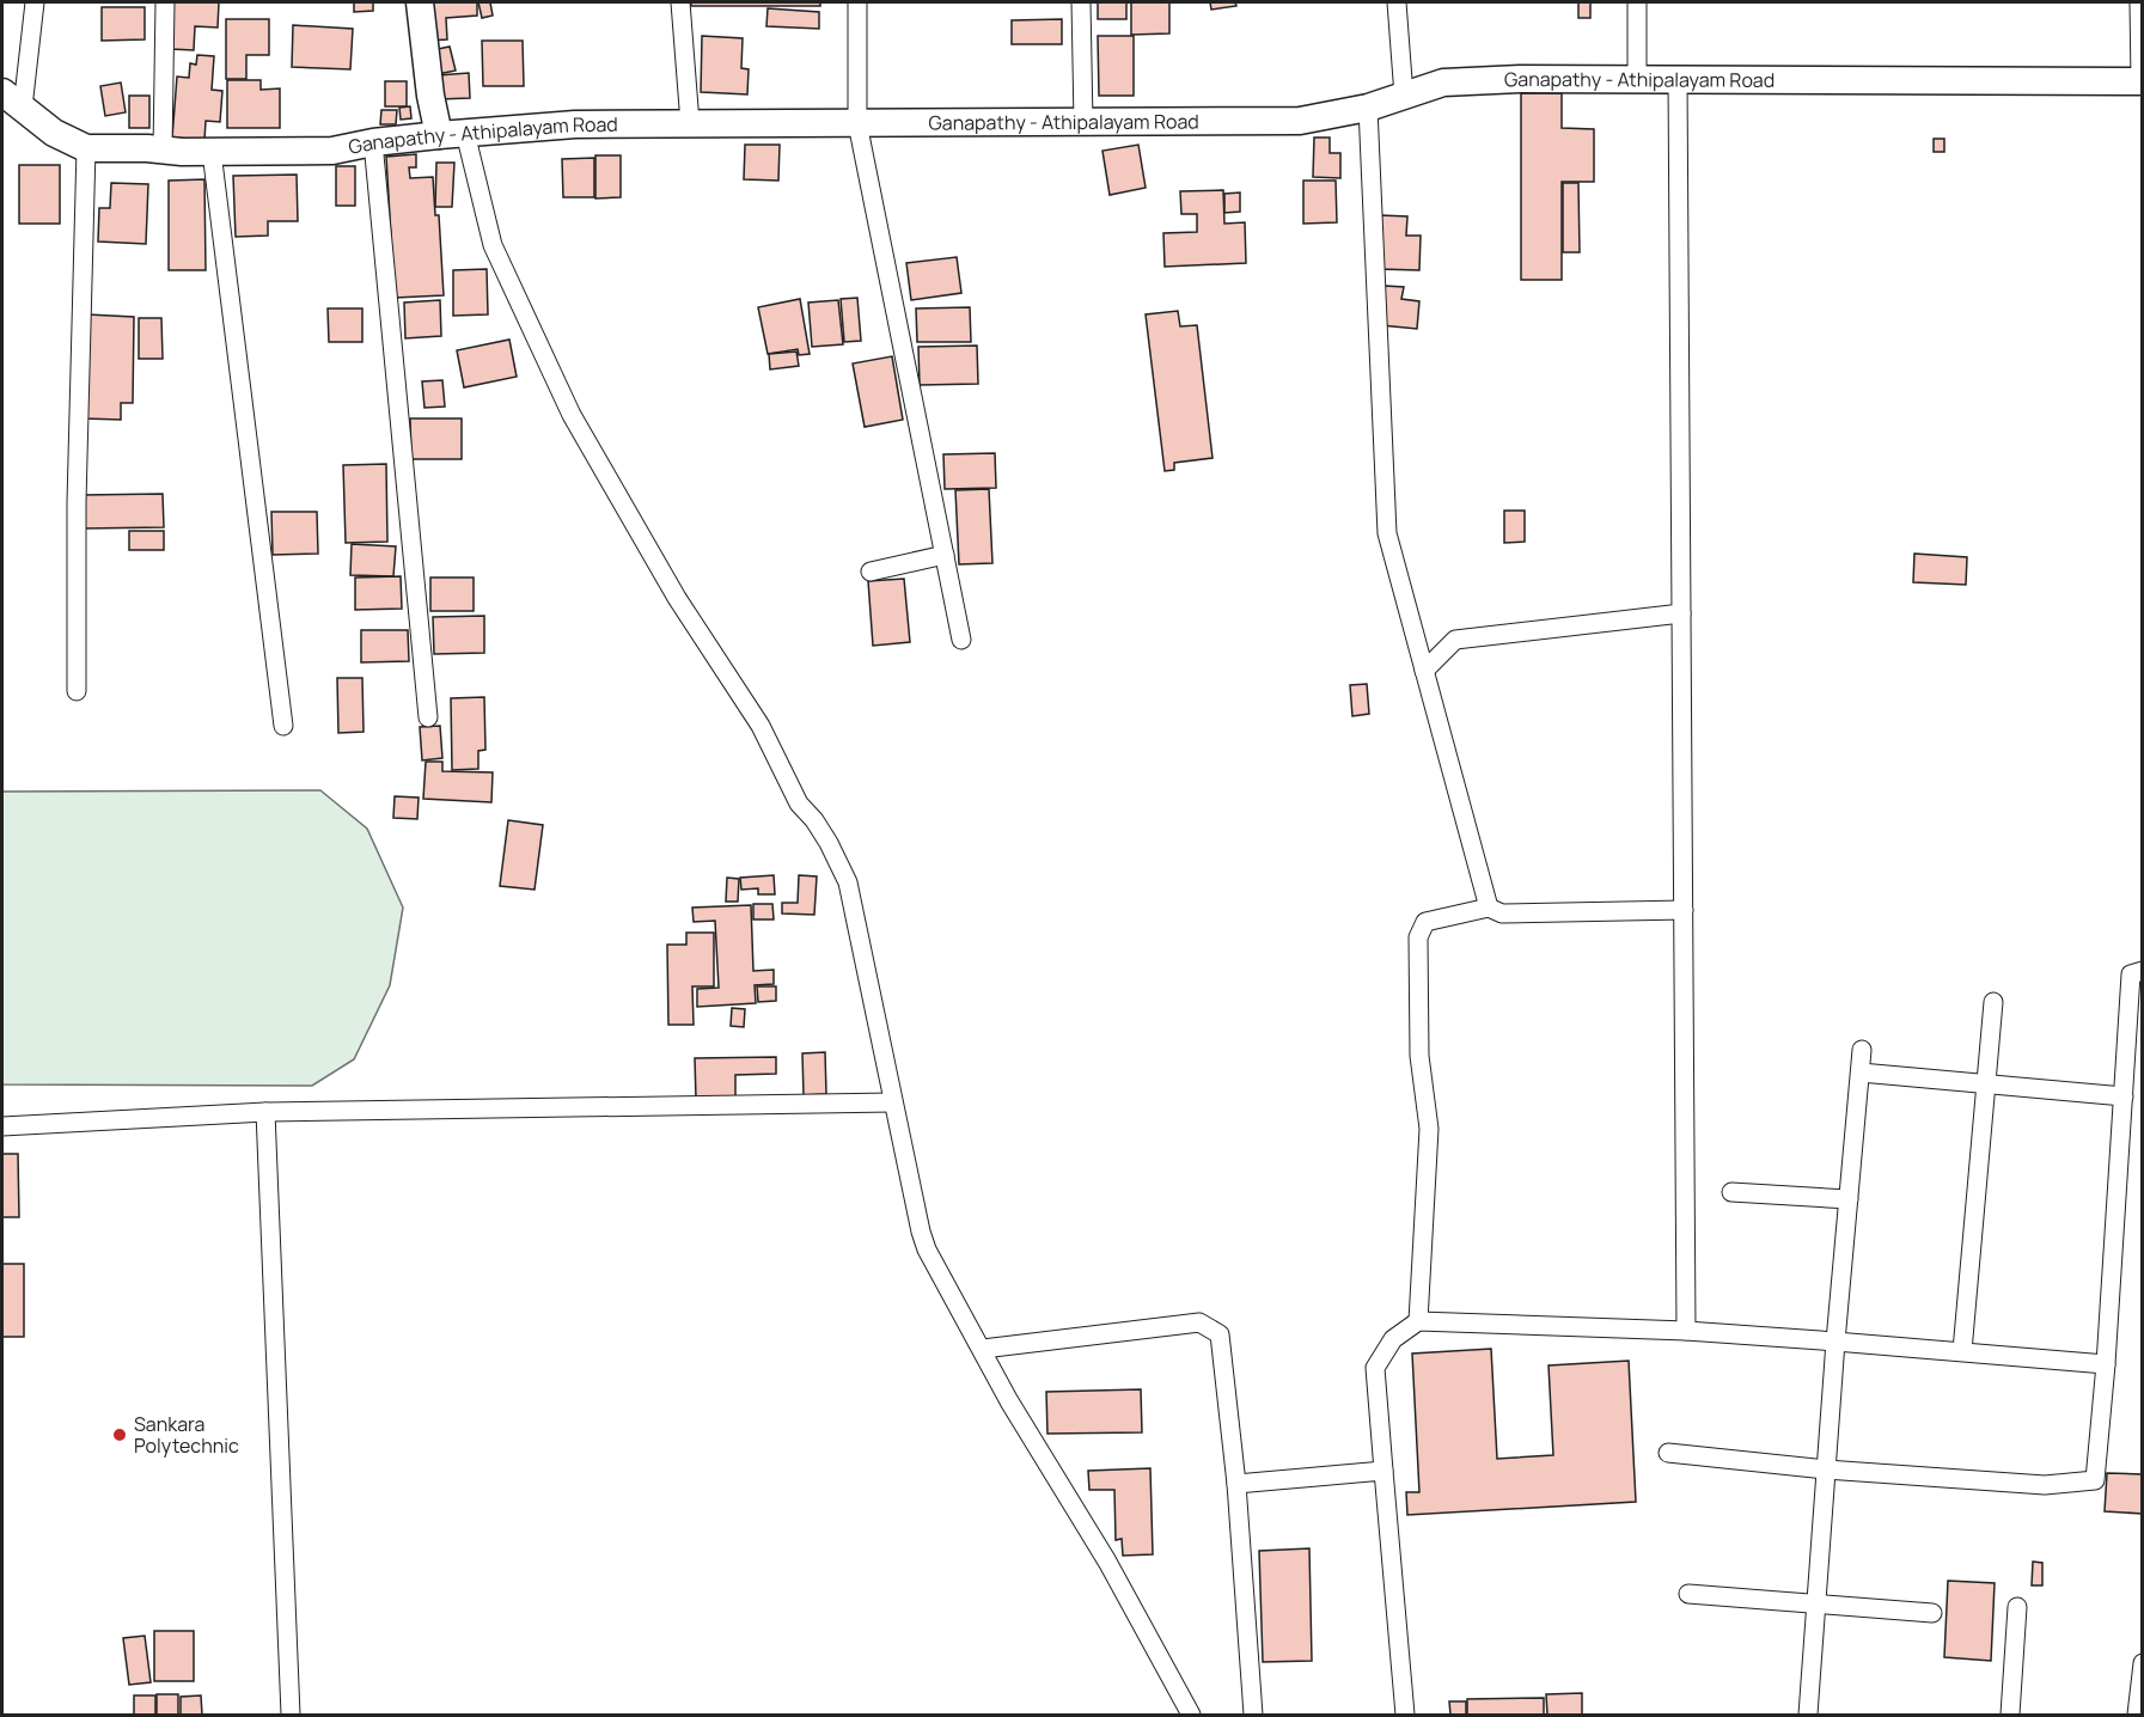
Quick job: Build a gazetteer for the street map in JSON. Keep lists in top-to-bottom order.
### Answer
{
  "streets": {
    "main road": ["Ganapathy - Athipalayam Road"]
  },
  "places": ["Sankara Polytechnic"]
}
